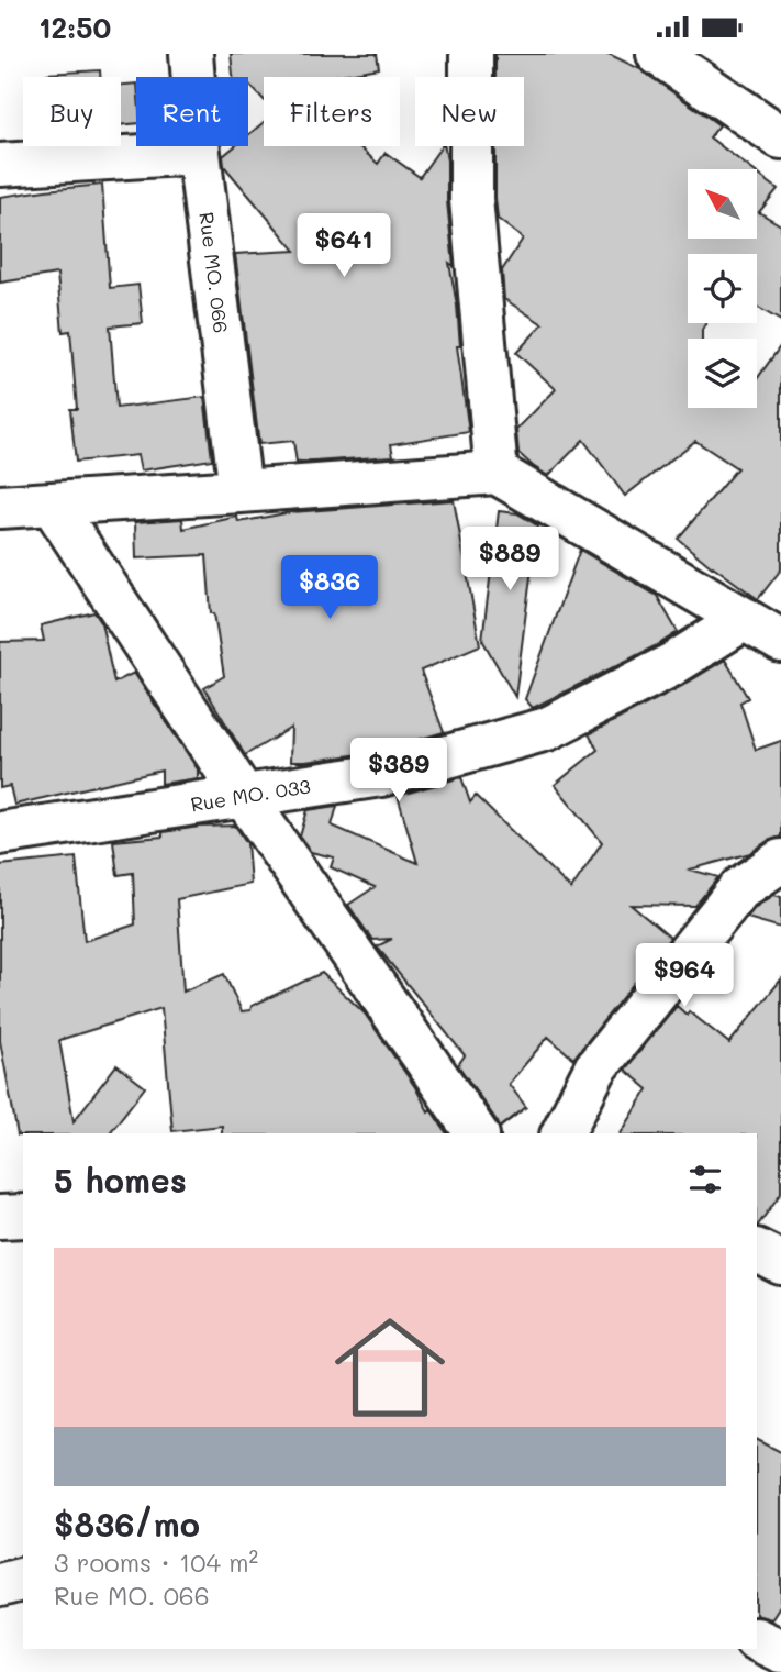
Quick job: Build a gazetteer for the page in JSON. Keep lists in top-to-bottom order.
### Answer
{
  "streets": {
    "street": ["Rue MO. 066", "Rue MO. 033"]
  },
  "north": "top left",
  "page": {
    "status": "12:50",
    "chip": [
      "Buy",
      "Rent",
      "Filters",
      "New"
    ],
    "price": [
      "$641",
      "$889",
      "$836",
      "$389",
      "$964"
    ],
    "heading": "5 homes",
    "list": [
      {
        "name": "$836/mo",
        "note": "3 rooms · 104 m² · Rue MO. 066"
      }
    ]
  }
}
